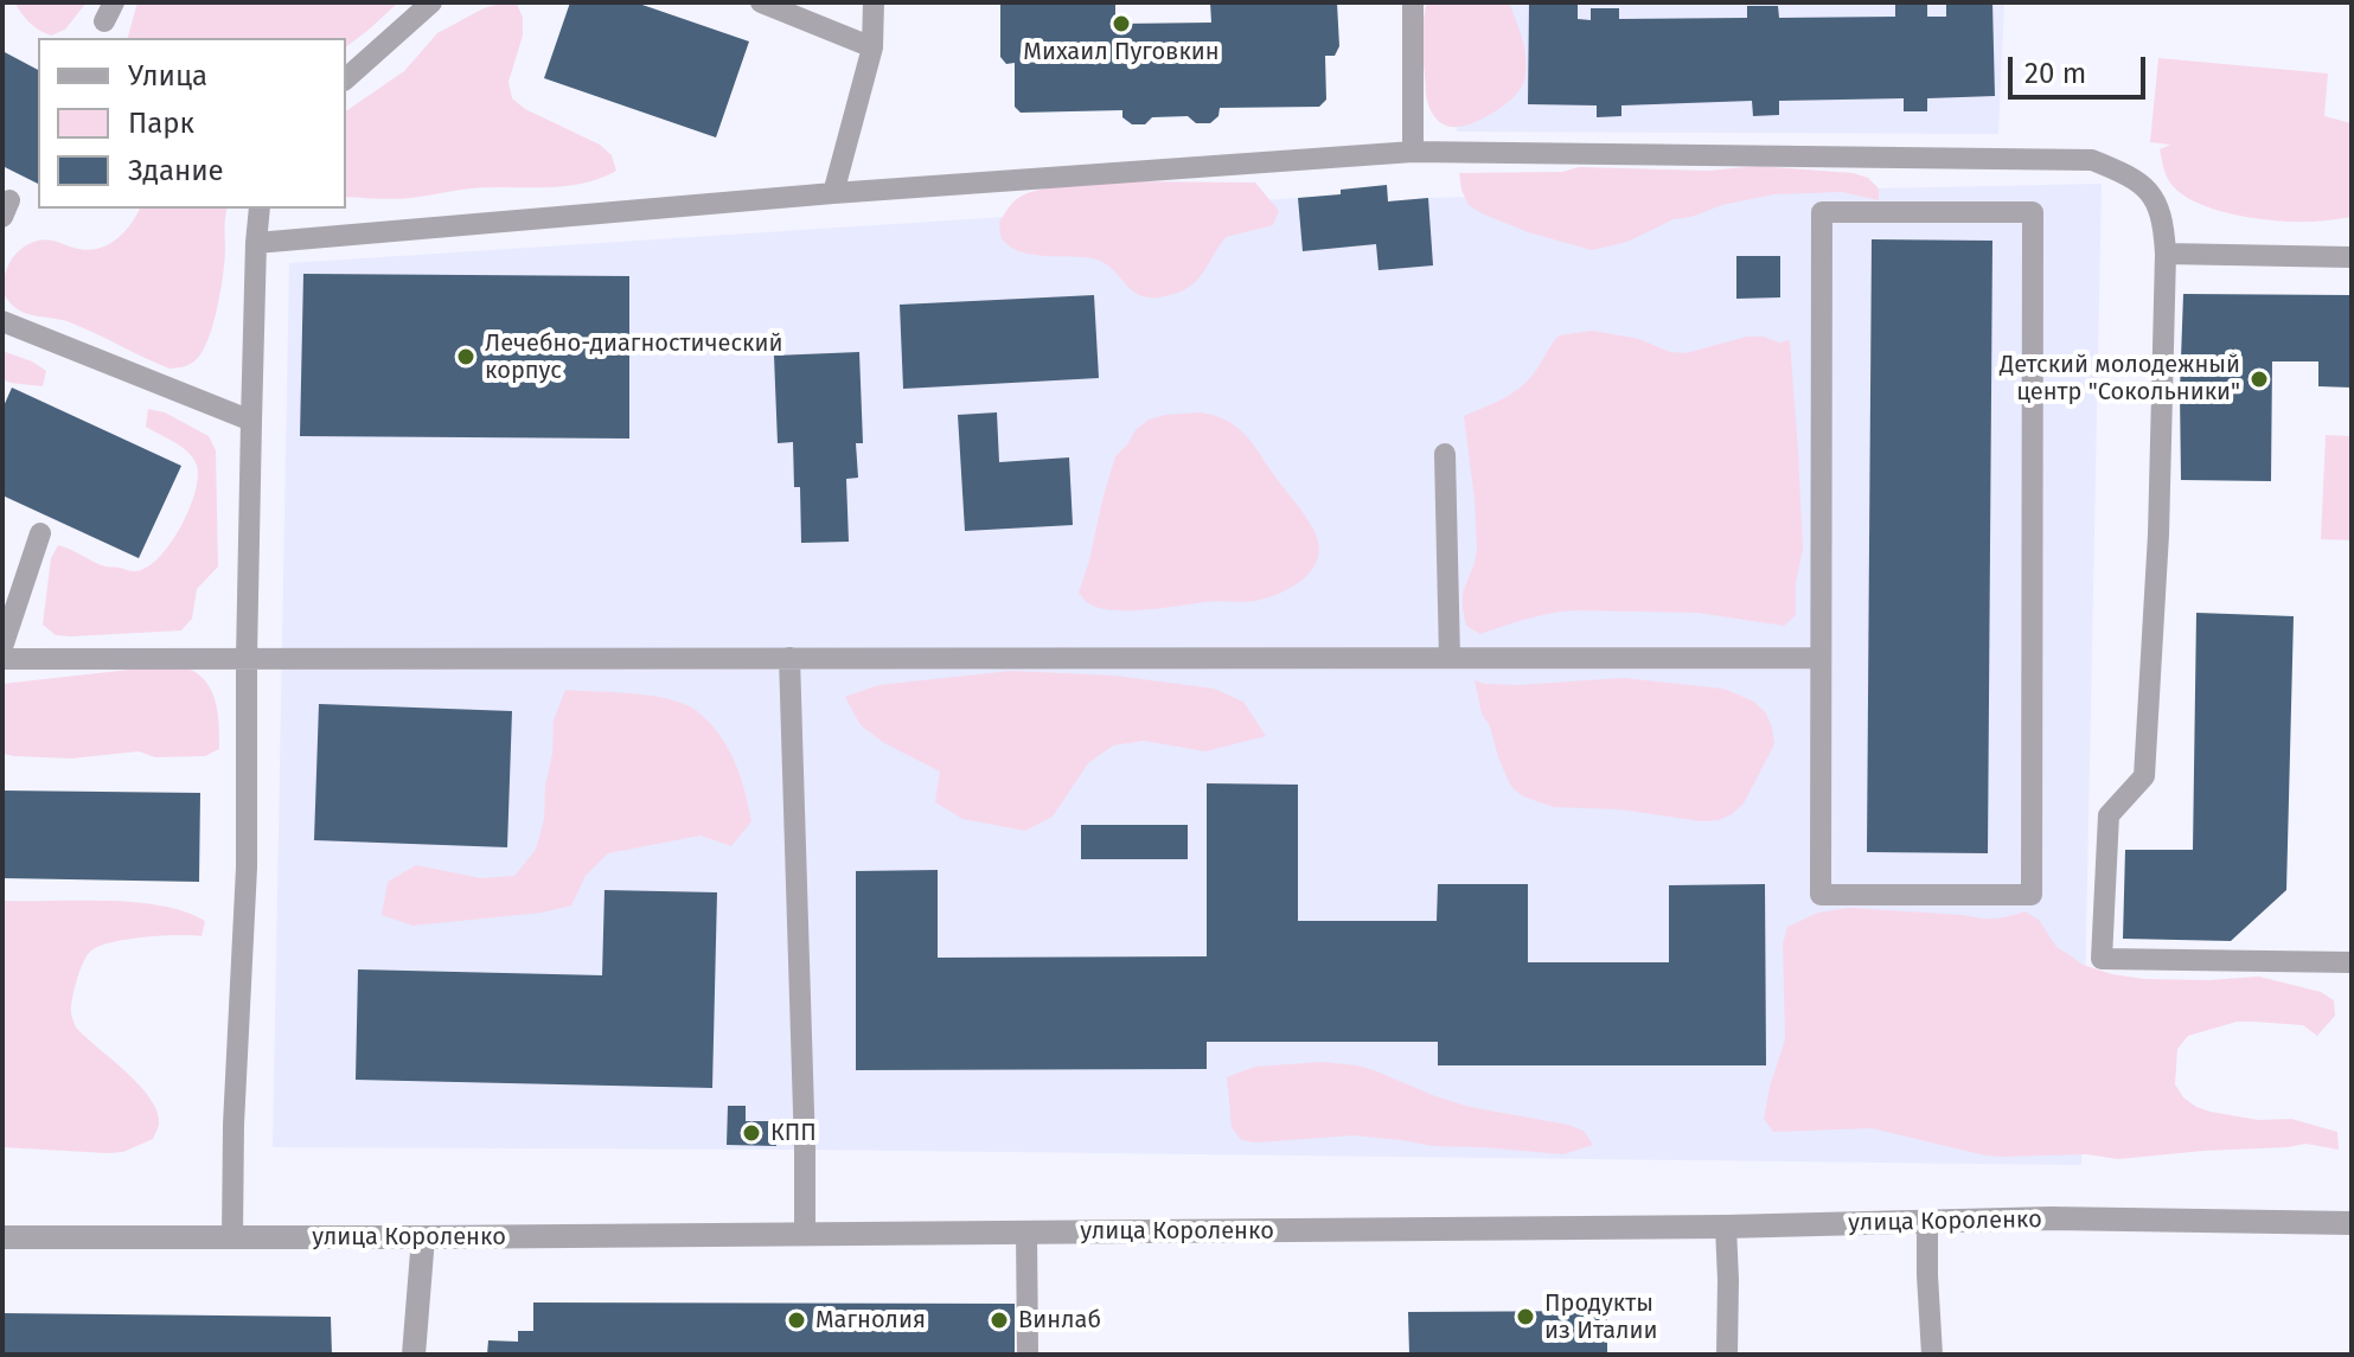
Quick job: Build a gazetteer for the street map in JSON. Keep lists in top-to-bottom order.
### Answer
{
  "streets": {
    "street": ["улица Короленко"]
  },
  "places": [
    "Михаил Пуговкин",
    "Лечебно-диагностический корпус",
    "Детский молодежный центр \"Сокольники\"",
    "КПП",
    "Продукты из Италии",
    "Магнолия",
    "Винлаб"
  ],
  "legend": ["Улица", "Парк", "Здание"],
  "scale_bar": "20 m"
}
